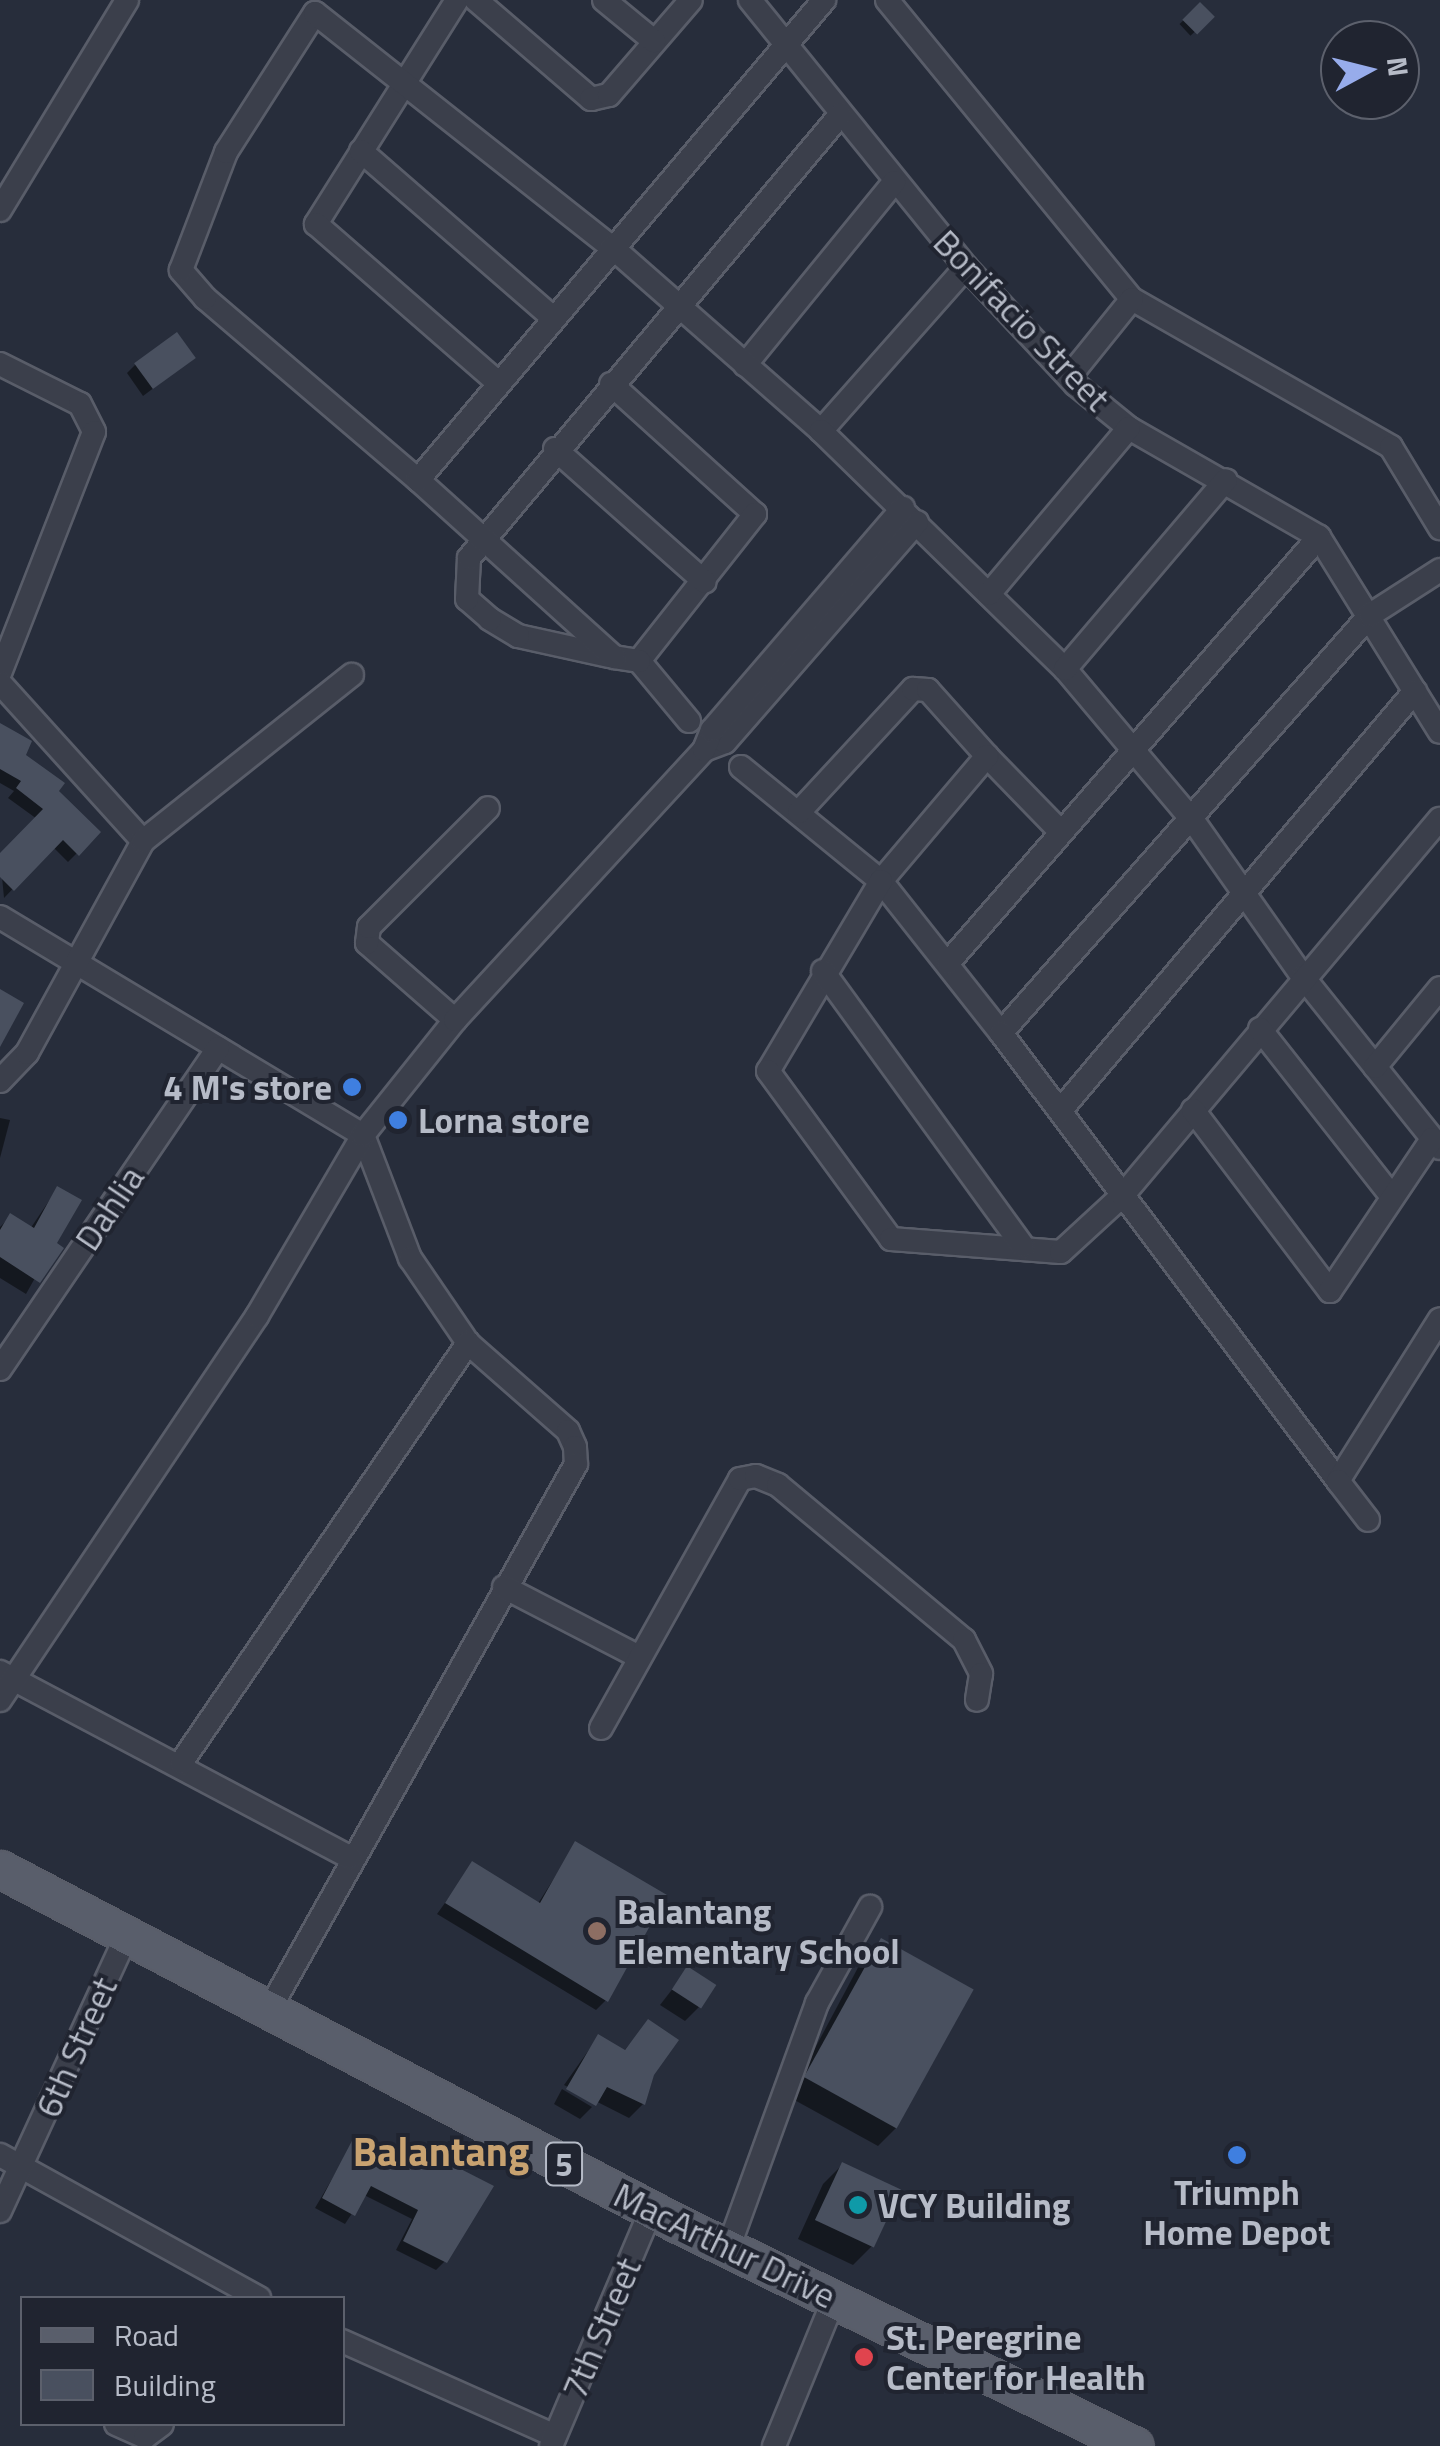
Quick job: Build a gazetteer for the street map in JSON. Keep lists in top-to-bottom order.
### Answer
{
  "streets": {
    "main road": ["5", "MacArthur Drive"],
    "street": [
      "Bonifacio Street",
      "Dahlia",
      "6th Street",
      "7th Street"
    ]
  },
  "crossings": [
    ["6th Street", "MacArthur Drive"],
    ["MacArthur Drive", "7th Street"]
  ],
  "districts": ["Balantang"],
  "places": [
    "4 M's store",
    "Lorna store",
    "Balantang Elementary School",
    "Triumph Home Depot",
    "VCY Building",
    "St. Peregrine Center for Health"
  ],
  "legend": ["Road", "Building"],
  "north": "right"
}
